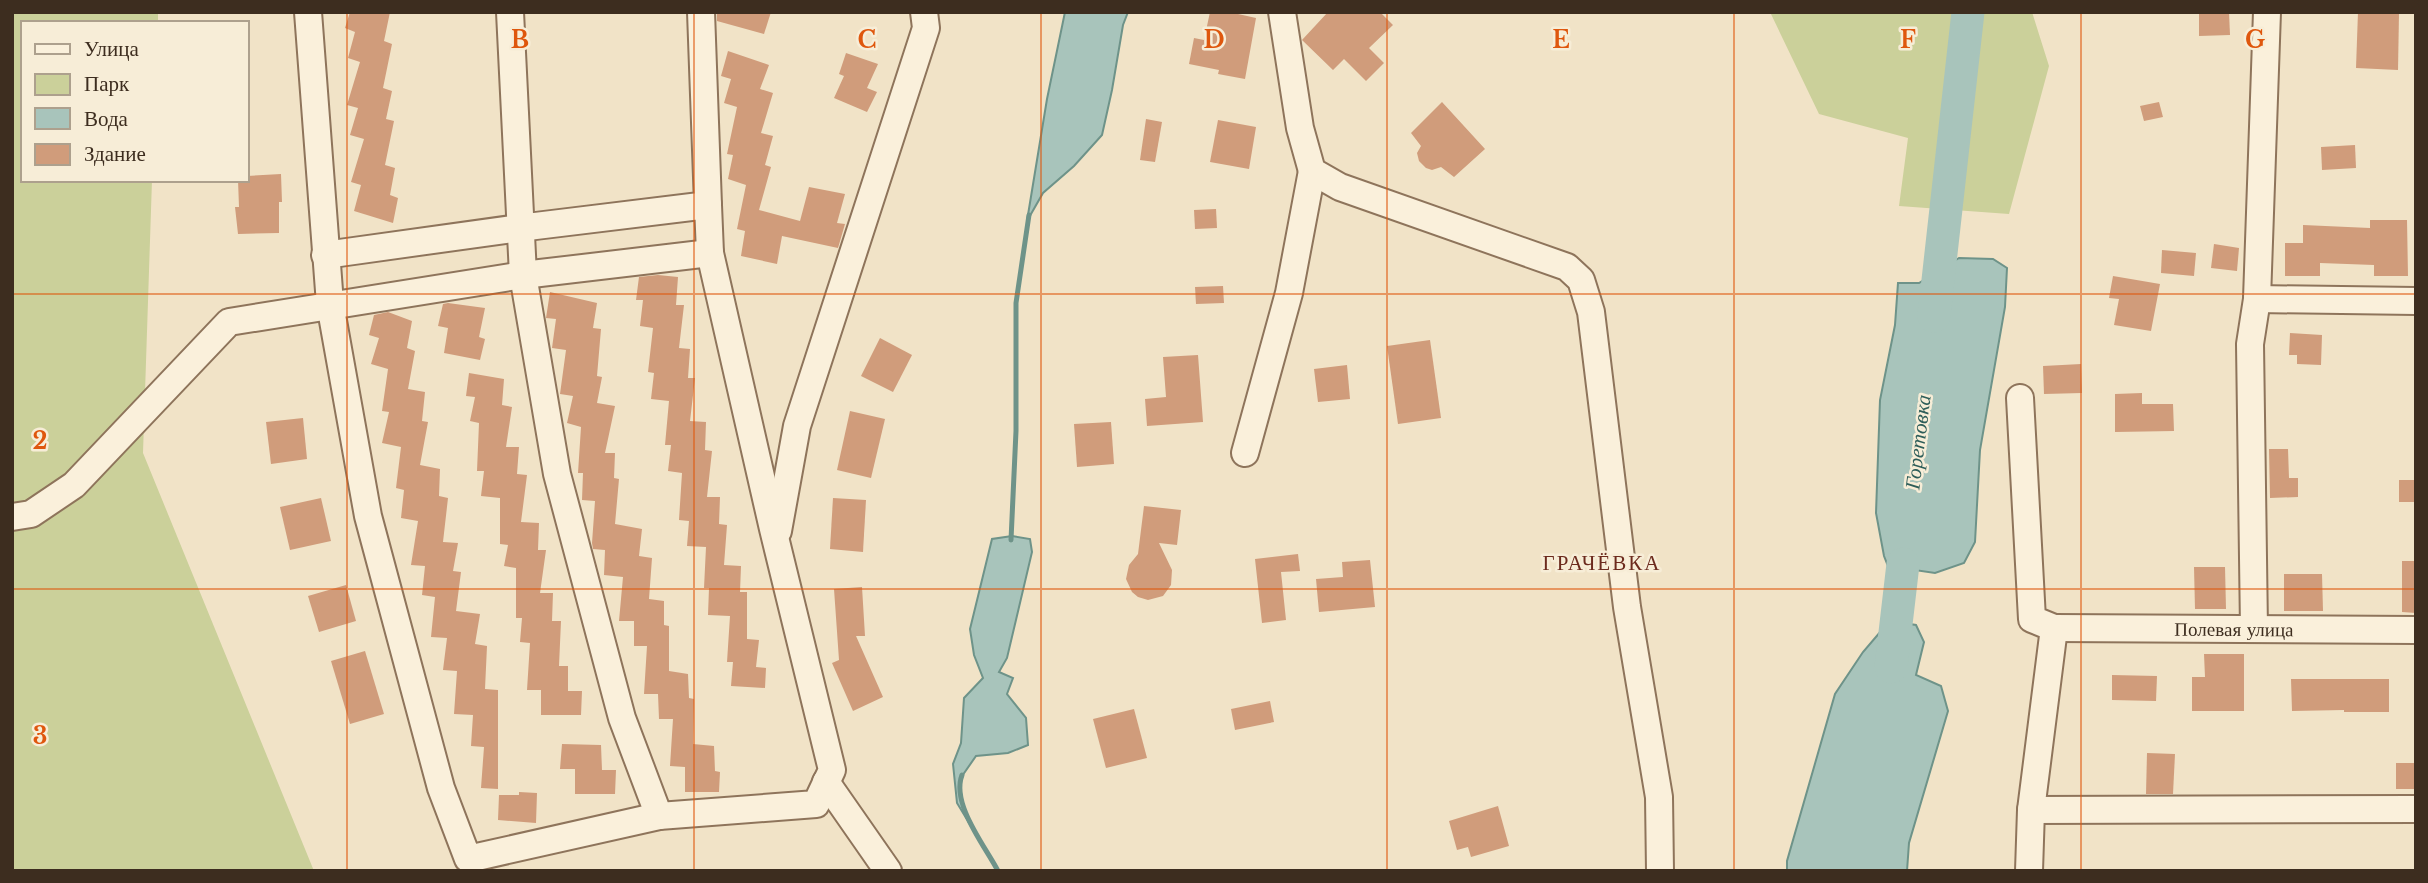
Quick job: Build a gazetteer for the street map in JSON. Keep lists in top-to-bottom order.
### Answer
{
  "streets": {
    "street": ["Полевая улица"]
  },
  "districts": ["ГРАЧЁВКА"],
  "water": ["Горетовка"],
  "legend": [
    "Улица",
    "Парк",
    "Вода",
    "Здание"
  ],
  "grid": {
    "columns": [
      "B",
      "C",
      "D",
      "E",
      "F",
      "G"
    ],
    "rows": ["2", "3"]
  }
}
